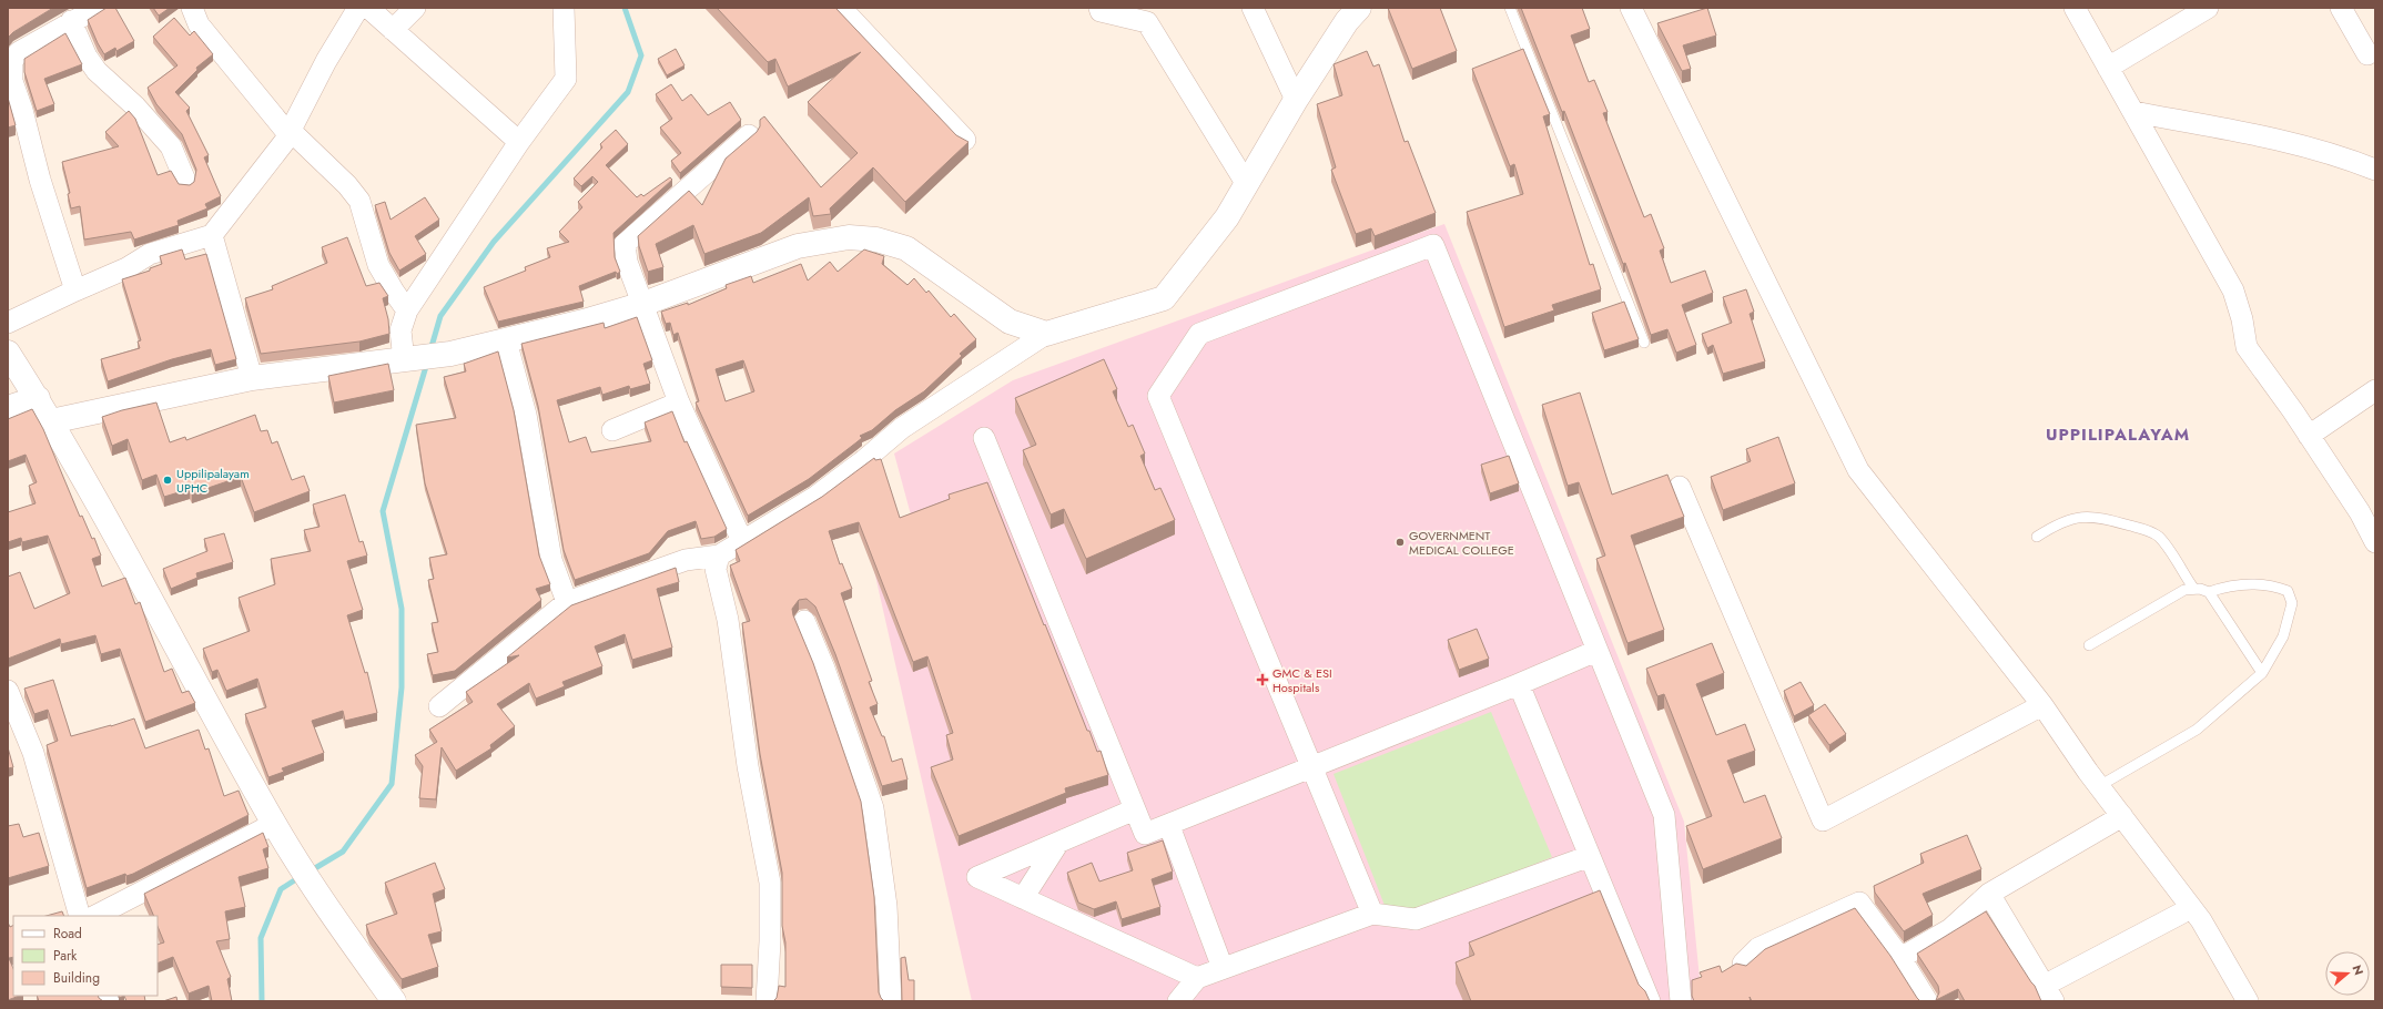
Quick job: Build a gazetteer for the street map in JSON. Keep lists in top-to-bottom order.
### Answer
{
  "districts": ["UPPILIPALAYAM"],
  "places": {
    "other": ["Uppilipalayam UPHC", "GOVERNMENT MEDICAL COLLEGE"],
    "health": ["GMC & ESI Hospitals"]
  },
  "legend": ["Road", "Park", "Building"],
  "north": "right"
}
